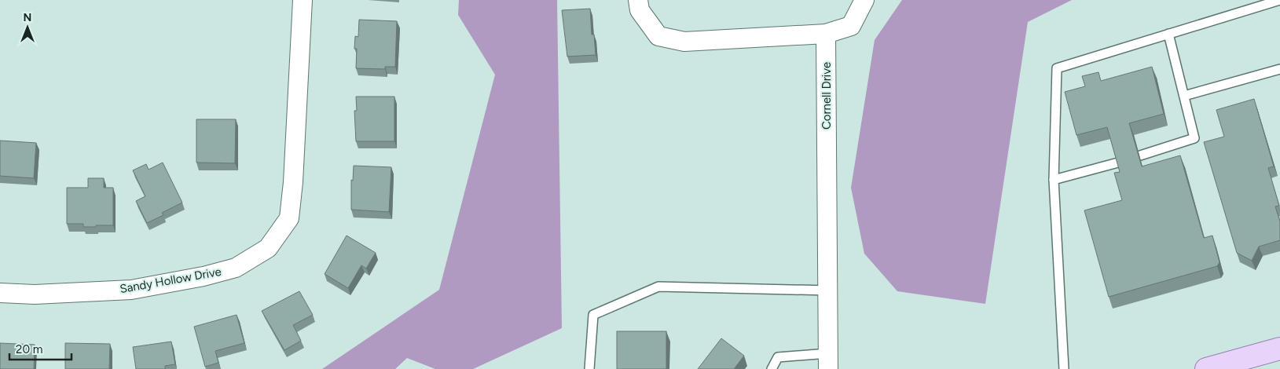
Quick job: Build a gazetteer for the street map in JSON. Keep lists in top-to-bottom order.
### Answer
{
  "streets": {
    "street": ["Cornell Drive", "Sandy Hollow Drive"]
  },
  "scale_bar": "20 m",
  "north": "top"
}
